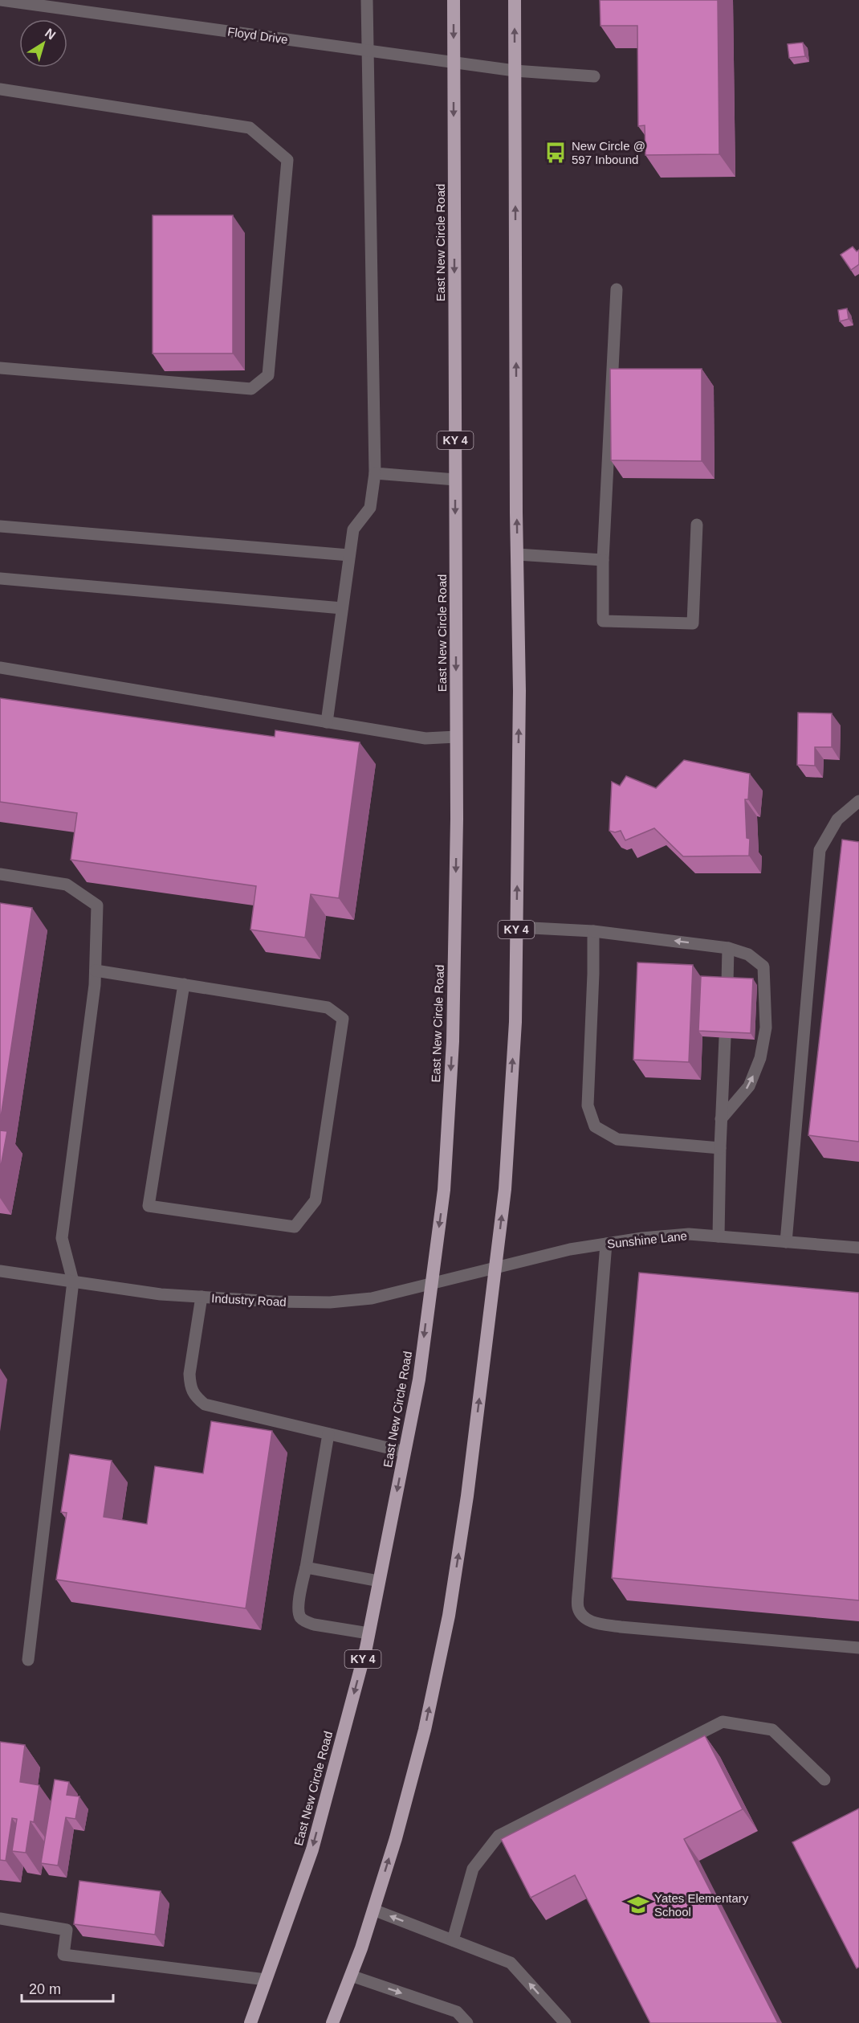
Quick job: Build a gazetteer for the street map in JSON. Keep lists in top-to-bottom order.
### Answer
{
  "streets": {
    "highway": ["East New Circle Road", "KY 4"],
    "street": ["Floyd Drive", "Sunshine Lane", "Industry Road"]
  },
  "crossings": [
    ["Floyd Drive", "East New Circle Road"],
    ["Floyd Drive", "KY 4"],
    ["East New Circle Road", "Industry Road"],
    ["KY 4", "Sunshine Lane"],
    ["KY 4", "Industry Road"],
    ["Sunshine Lane", "Industry Road"]
  ],
  "places": {
    "bus stop": ["New Circle @ 597 Inbound"],
    "school or university": ["Yates Elementary School"]
  },
  "scale_bar": "20 m",
  "north": "top right"
}
